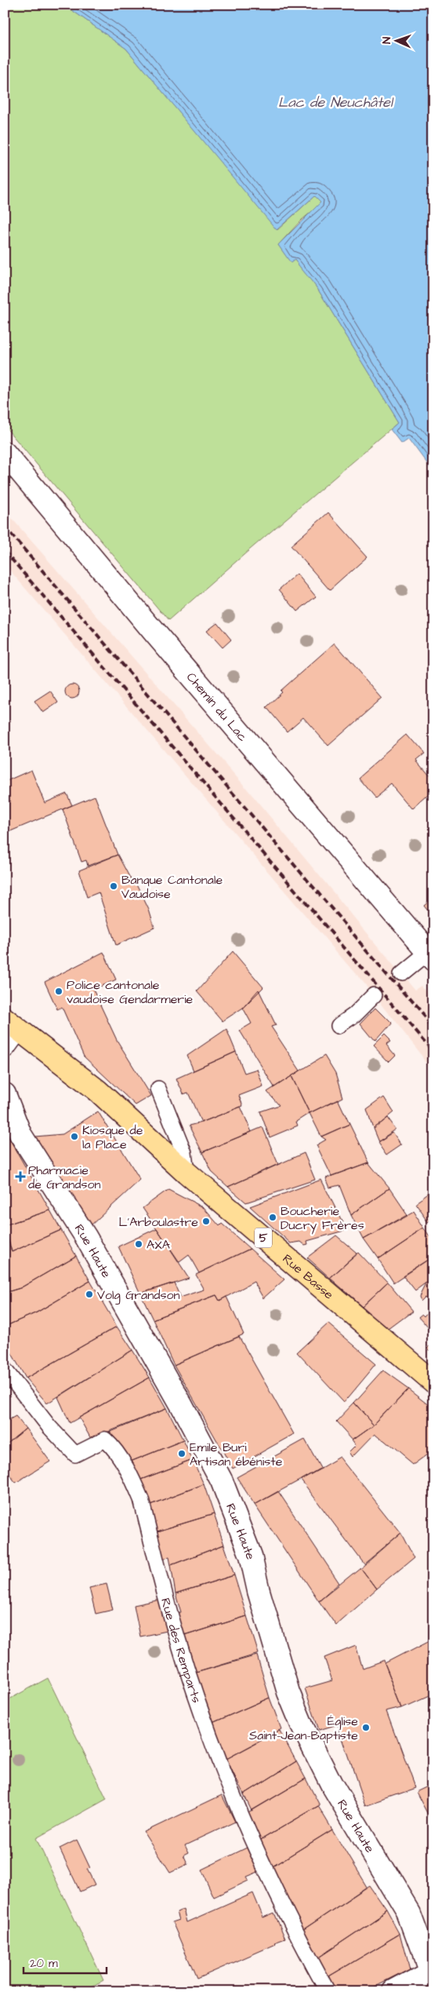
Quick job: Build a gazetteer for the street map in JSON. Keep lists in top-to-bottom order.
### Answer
{
  "streets": {
    "main road": ["5", "Rue Basse"],
    "street": ["Chemin du Lac", "Rue Haute"],
    "lane": ["Rue des Remparts"]
  },
  "water": ["Lac de Neuchâtel"],
  "places": {
    "other": [
      "Banque Cantonale Vaudoise",
      "Police cantonale vaudoise Gendarmerie",
      "Kiosque de la Place",
      "Boucherie Ducry Frères",
      "L’Arboulastre",
      "AXA",
      "Volg Grandson",
      "Emile Buri Artisan ébéniste",
      "Église Saint-Jean-Baptiste"
    ],
    "health": ["Pharmacie de Grandson"]
  },
  "scale_bar": "20 m",
  "north": "left"
}
